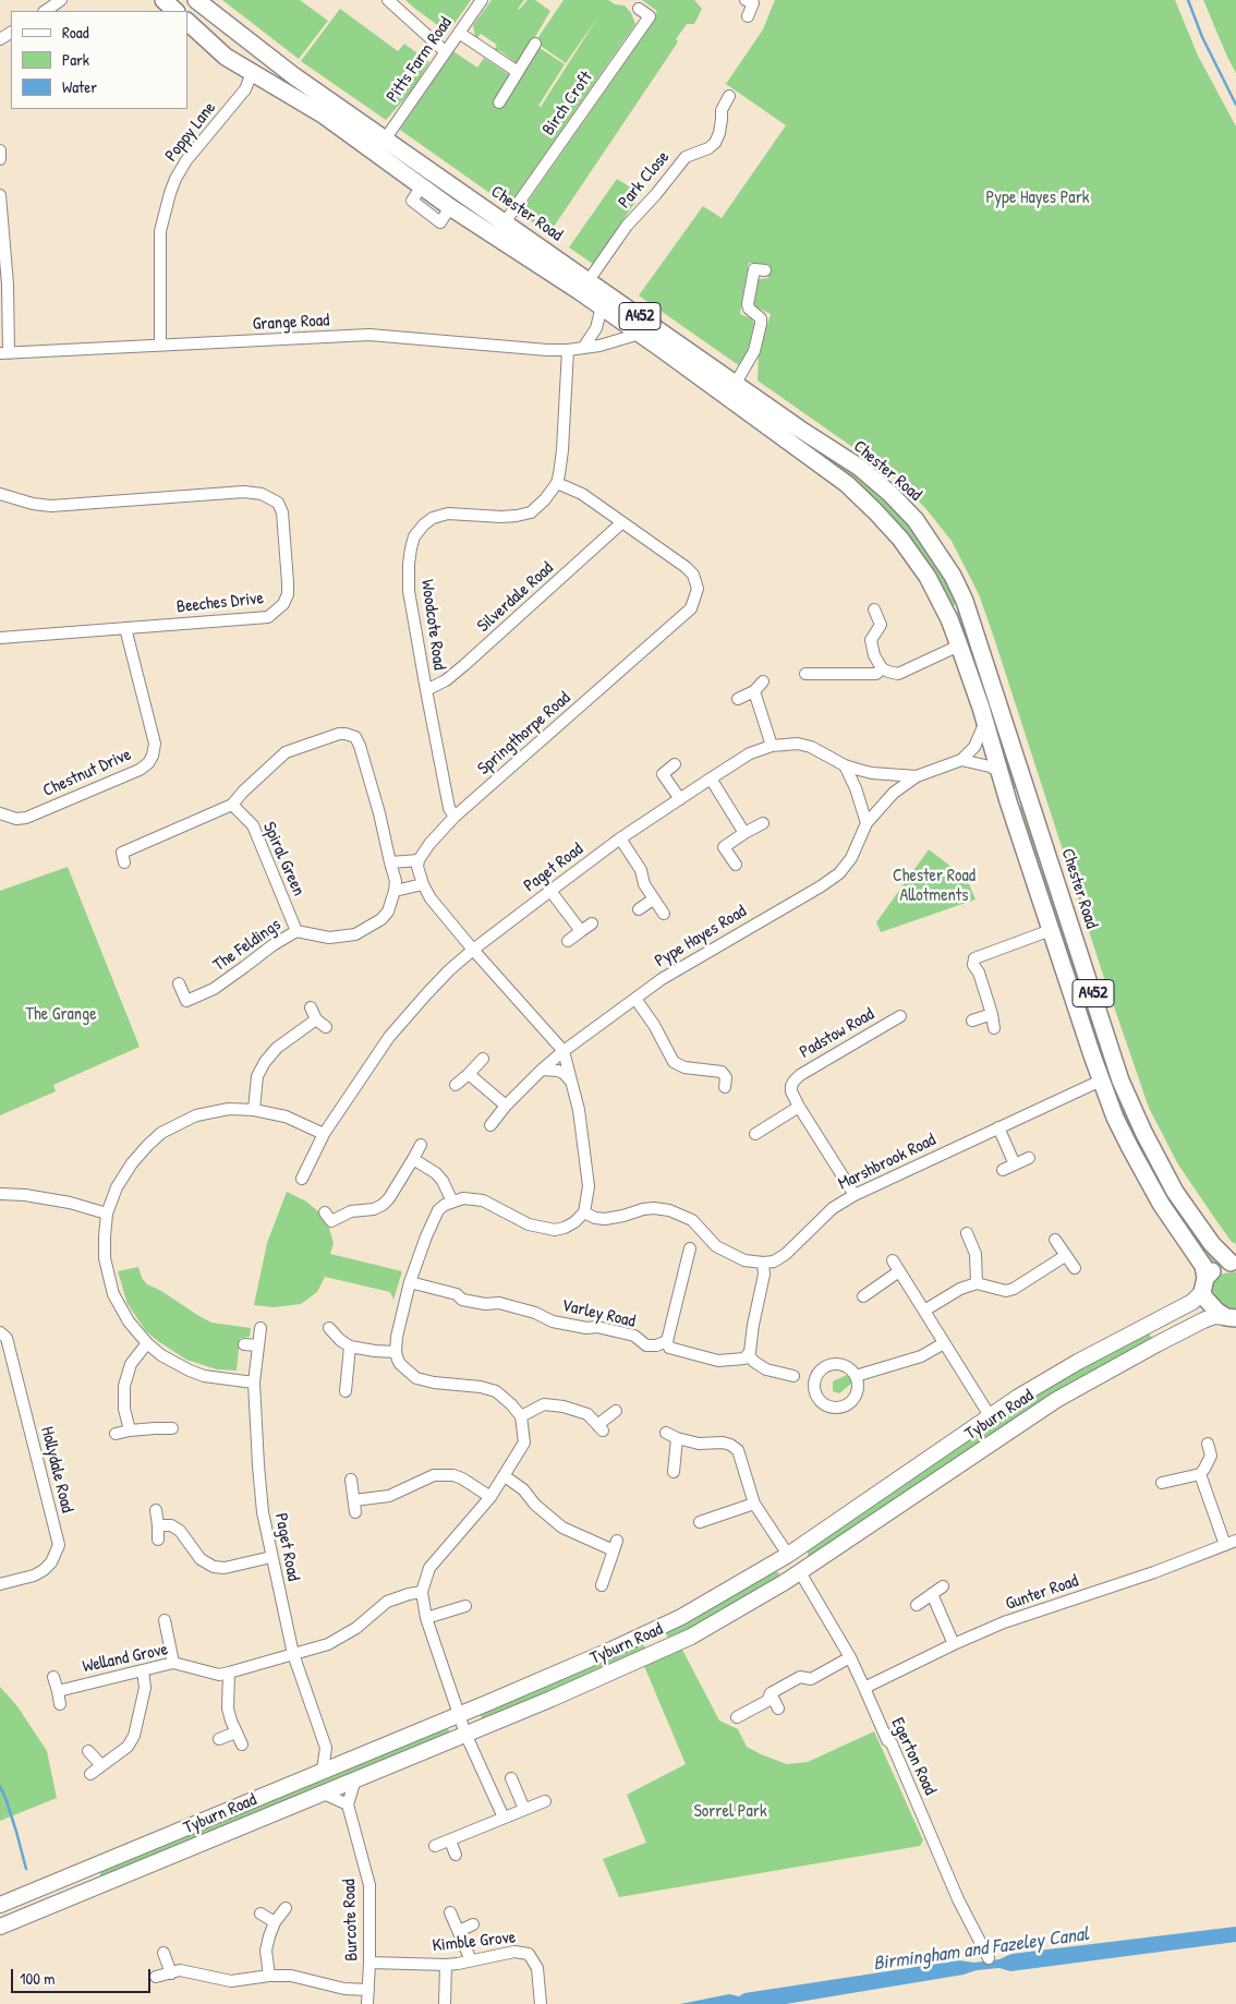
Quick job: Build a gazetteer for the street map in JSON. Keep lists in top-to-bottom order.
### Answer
{
  "streets": {
    "highway": ["Chester Road", "A452"],
    "main road": ["Tyburn Road"],
    "street": [
      "Pitts Farm Road",
      "Birch Croft",
      "Poppy Lane",
      "Park Close",
      "Grange Road",
      "Silverdale Road",
      "Beeches Drive",
      "Woodcote Road",
      "Springthorpe Road",
      "Chestnut Drive",
      "Spiral Green",
      "Paget Road",
      "Pype Hayes Road",
      "The Feldings",
      "Padstow Road",
      "Marshbrook Road",
      "Varley Road",
      "Hollydale Road",
      "Gunter Road",
      "Welland Grove",
      "Egerton Road",
      "Burcote Road",
      "Kimble Grove"
    ]
  },
  "crossings": [
    ["Pitts Farm Road", "Chester Road"],
    ["Birch Croft", "Chester Road"],
    ["Poppy Lane", "Chester Road"],
    ["Poppy Lane", "Grange Road"],
    ["Park Close", "Chester Road"],
    ["Chester Road", "Grange Road"],
    ["Chester Road", "Marshbrook Road"],
    ["Chester Road", "Tyburn Road"],
    ["Grange Road", "Woodcote Road"],
    ["Silverdale Road", "Woodcote Road"],
    ["Silverdale Road", "Springthorpe Road"],
    ["Beeches Drive", "Chestnut Drive"],
    ["Woodcote Road", "Springthorpe Road"],
    ["Spiral Green", "The Feldings"],
    ["Paget Road", "Pype Hayes Road"],
    ["Paget Road", "Welland Grove"],
    ["Padstow Road", "Marshbrook Road"],
    ["Tyburn Road", "Egerton Road"],
    ["Gunter Road", "Egerton Road"],
    ["Burcote Road", "Kimble Grove"]
  ],
  "water": ["Birmingham and Fazeley Canal"],
  "parks": [
    "Pype Hayes Park",
    "Chester Road Allotments",
    "The Grange",
    "Sorrel Park"
  ],
  "legend": ["Road", "Park", "Water"],
  "scale_bar": "100 m"
}
